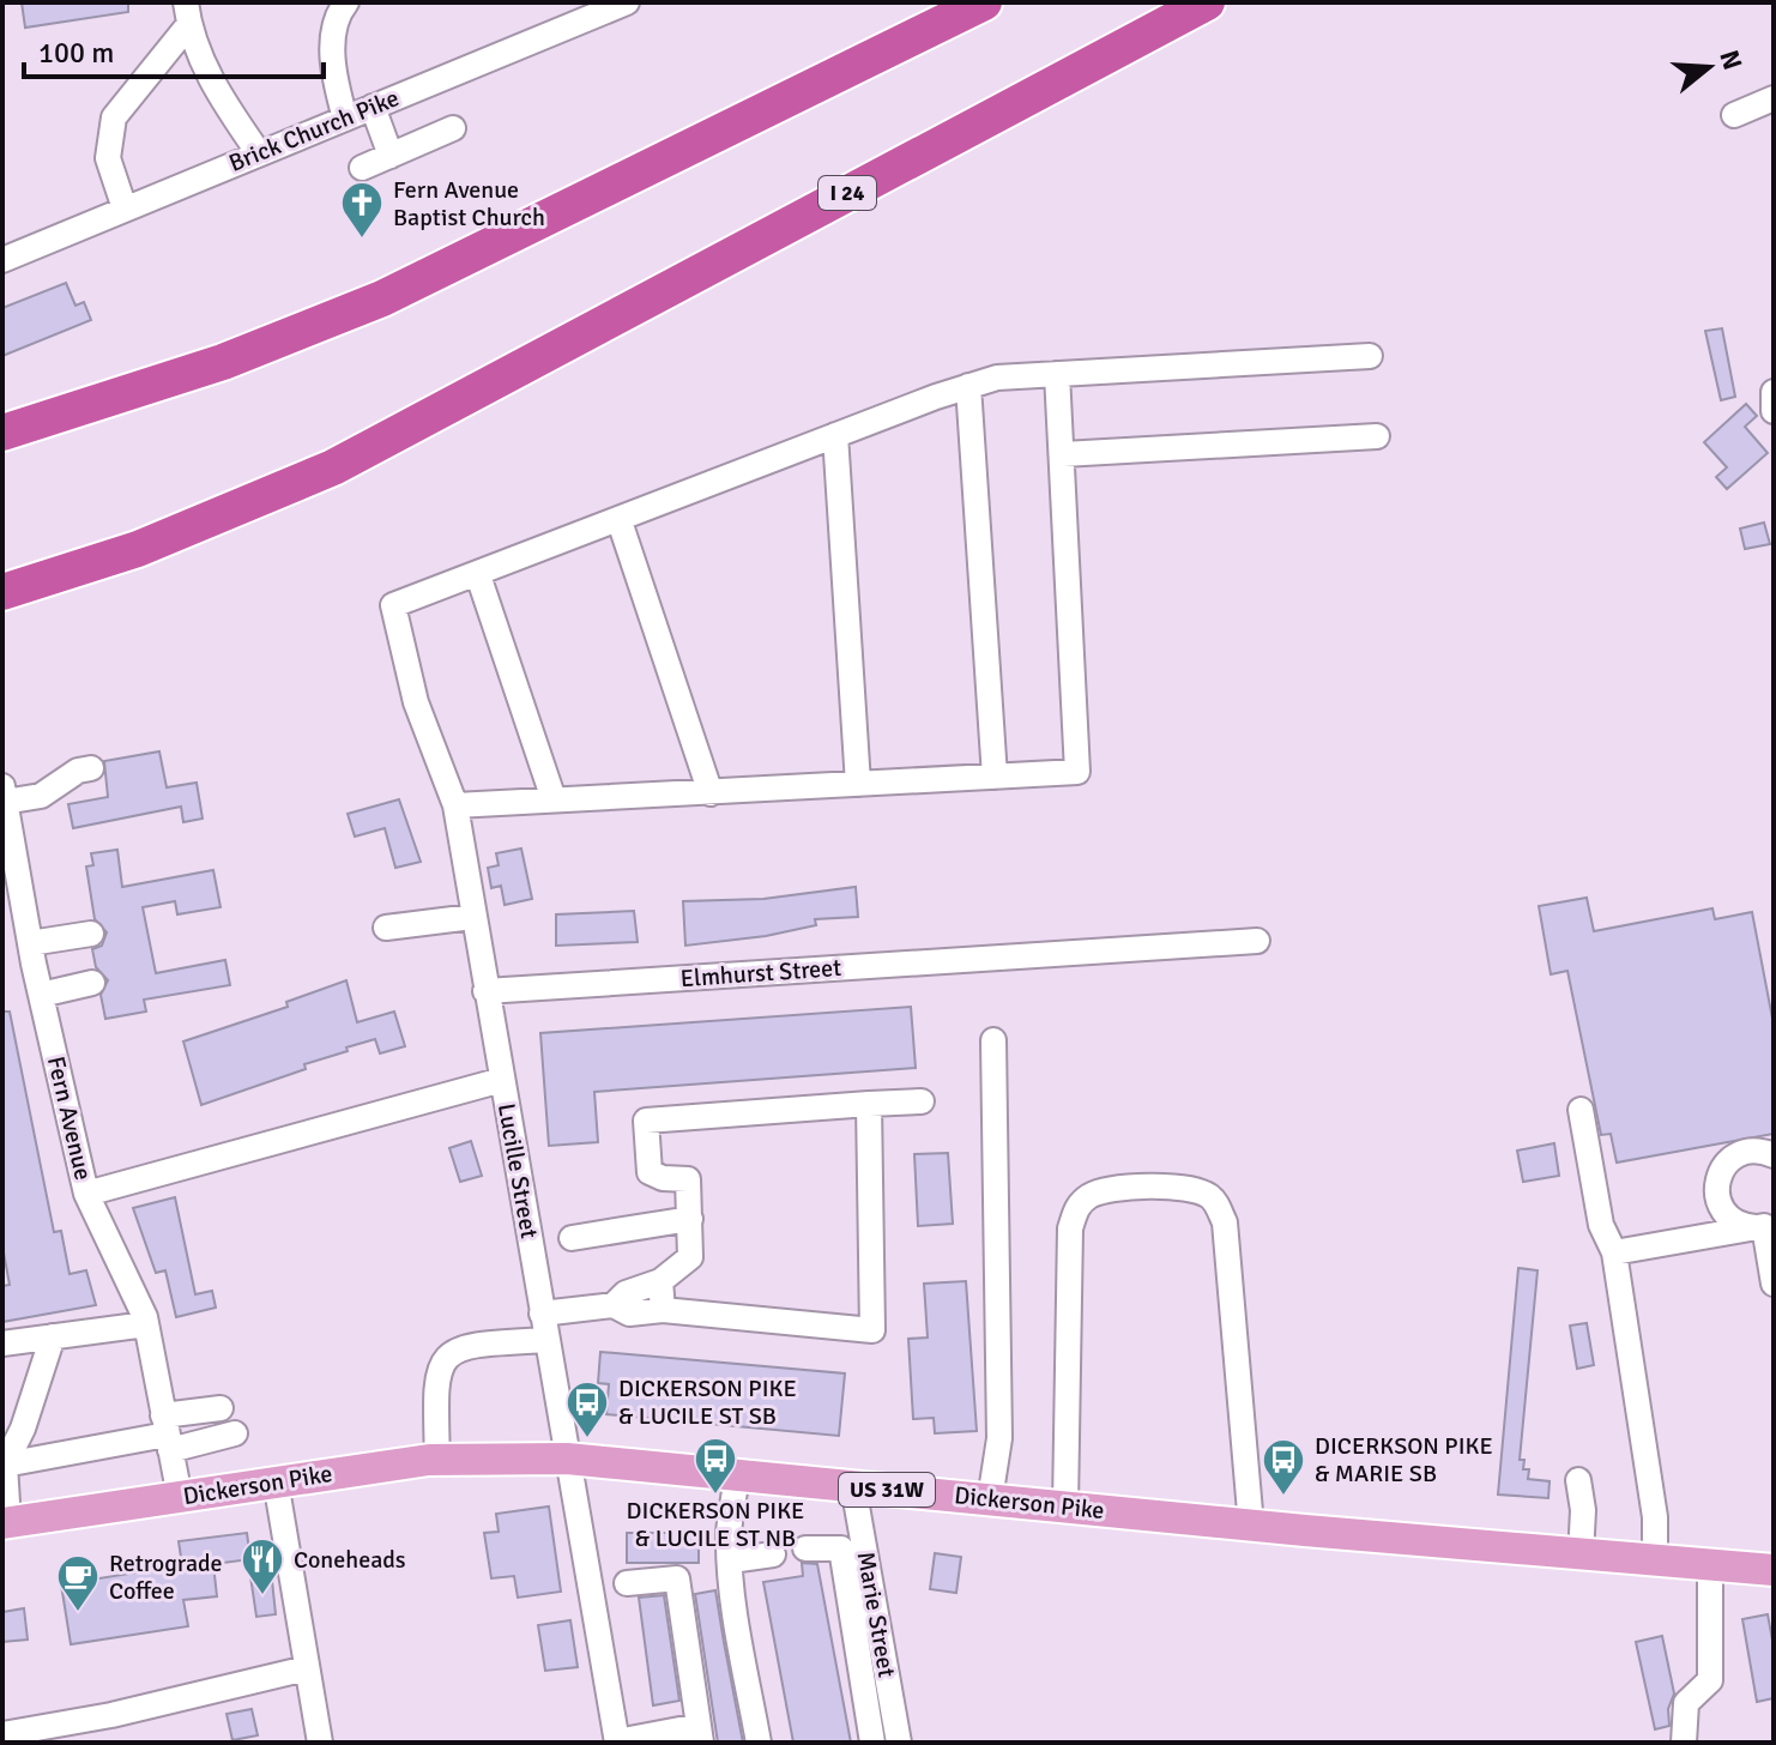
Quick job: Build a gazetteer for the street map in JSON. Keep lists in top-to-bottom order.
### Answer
{
  "streets": {
    "highway": ["I 24"],
    "main road": ["Dickerson Pike", "US 31W"],
    "street": [
      "Brick Church Pike",
      "Elmhurst Street",
      "Fern Avenue",
      "Lucille Street",
      "Marie Street"
    ]
  },
  "crossings": [
    ["Elmhurst Street", "Lucille Street"],
    ["Fern Avenue", "Dickerson Pike"],
    ["Lucille Street", "Dickerson Pike"],
    ["Dickerson Pike", "Marie Street"]
  ],
  "places": {
    "church": ["Fern Avenue Baptist Church"],
    "bus stop": ["DICKERSON PIKE & LUCILE ST SB", "DICKERSON PIKE & LUCILE ST NB", "DICERKSON PIKE & MARIE SB"],
    "restaurant": ["Coneheads"],
    "cafe": ["Retrograde Coffee"]
  },
  "scale_bar": "100 m",
  "north": "right"
}
